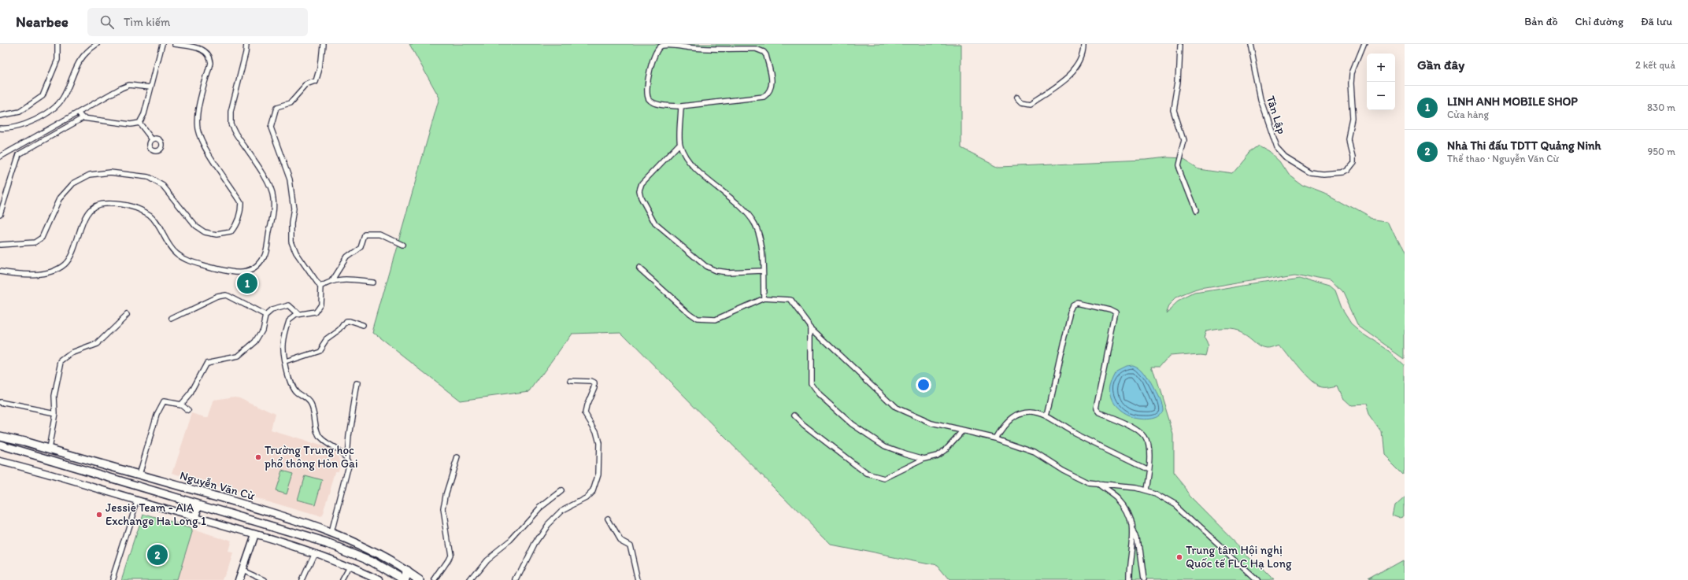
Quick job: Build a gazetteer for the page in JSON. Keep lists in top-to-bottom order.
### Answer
{
  "streets": {
    "main road": ["Nguyễn Văn Cừ"],
    "street": ["Tân Lập"]
  },
  "places": ["Trường Trung học phổ thông Hòn Gai", "Jessie Team - AIA Exchange Ha Long 1", "Trung tâm Hội nghị Quốc tế FLC Hạ Long"],
  "page": {
    "header": "Nearbee",
    "search": "Tìm kiếm",
    "nav": ["Bản đồ", "Chỉ đường", "Đã lưu"],
    "heading": ["Gần đây", "2 kết quả"],
    "map_buttons": ["+", "−"],
    "list": [
      {
        "mark": "1",
        "name": "LINH ANH MOBILE SHOP",
        "note": "Cửa hàng",
        "value": "830 m"
      },
      {
        "mark": "2",
        "name": "Nhà Thi đấu TDTT Quảng Ninh",
        "note": "Thể thao · Nguyễn Văn Cừ",
        "value": "950 m"
      }
    ],
    "pins": ["1", "2"]
  }
}
